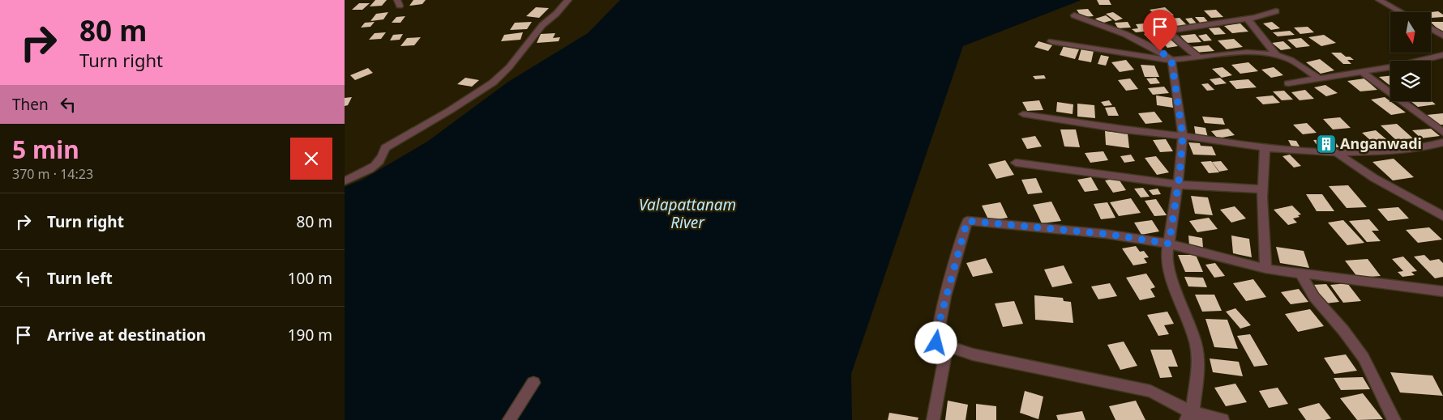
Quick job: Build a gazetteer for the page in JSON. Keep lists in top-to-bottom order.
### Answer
{
  "water": ["Valapattanam River"],
  "places": {
    "building": ["Anganwadi"]
  },
  "north": "bottom",
  "page": {
    "turn": ["80 m", "Turn right"],
    "then": "Then",
    "heading": ["5 min", "370 m · 14:23"],
    "list": [
      {
        "name": "Turn right",
        "value": "80 m"
      },
      {
        "name": "Turn left",
        "value": "100 m"
      },
      {
        "name": "Arrive at destination",
        "value": "190 m"
      }
    ]
  }
}
